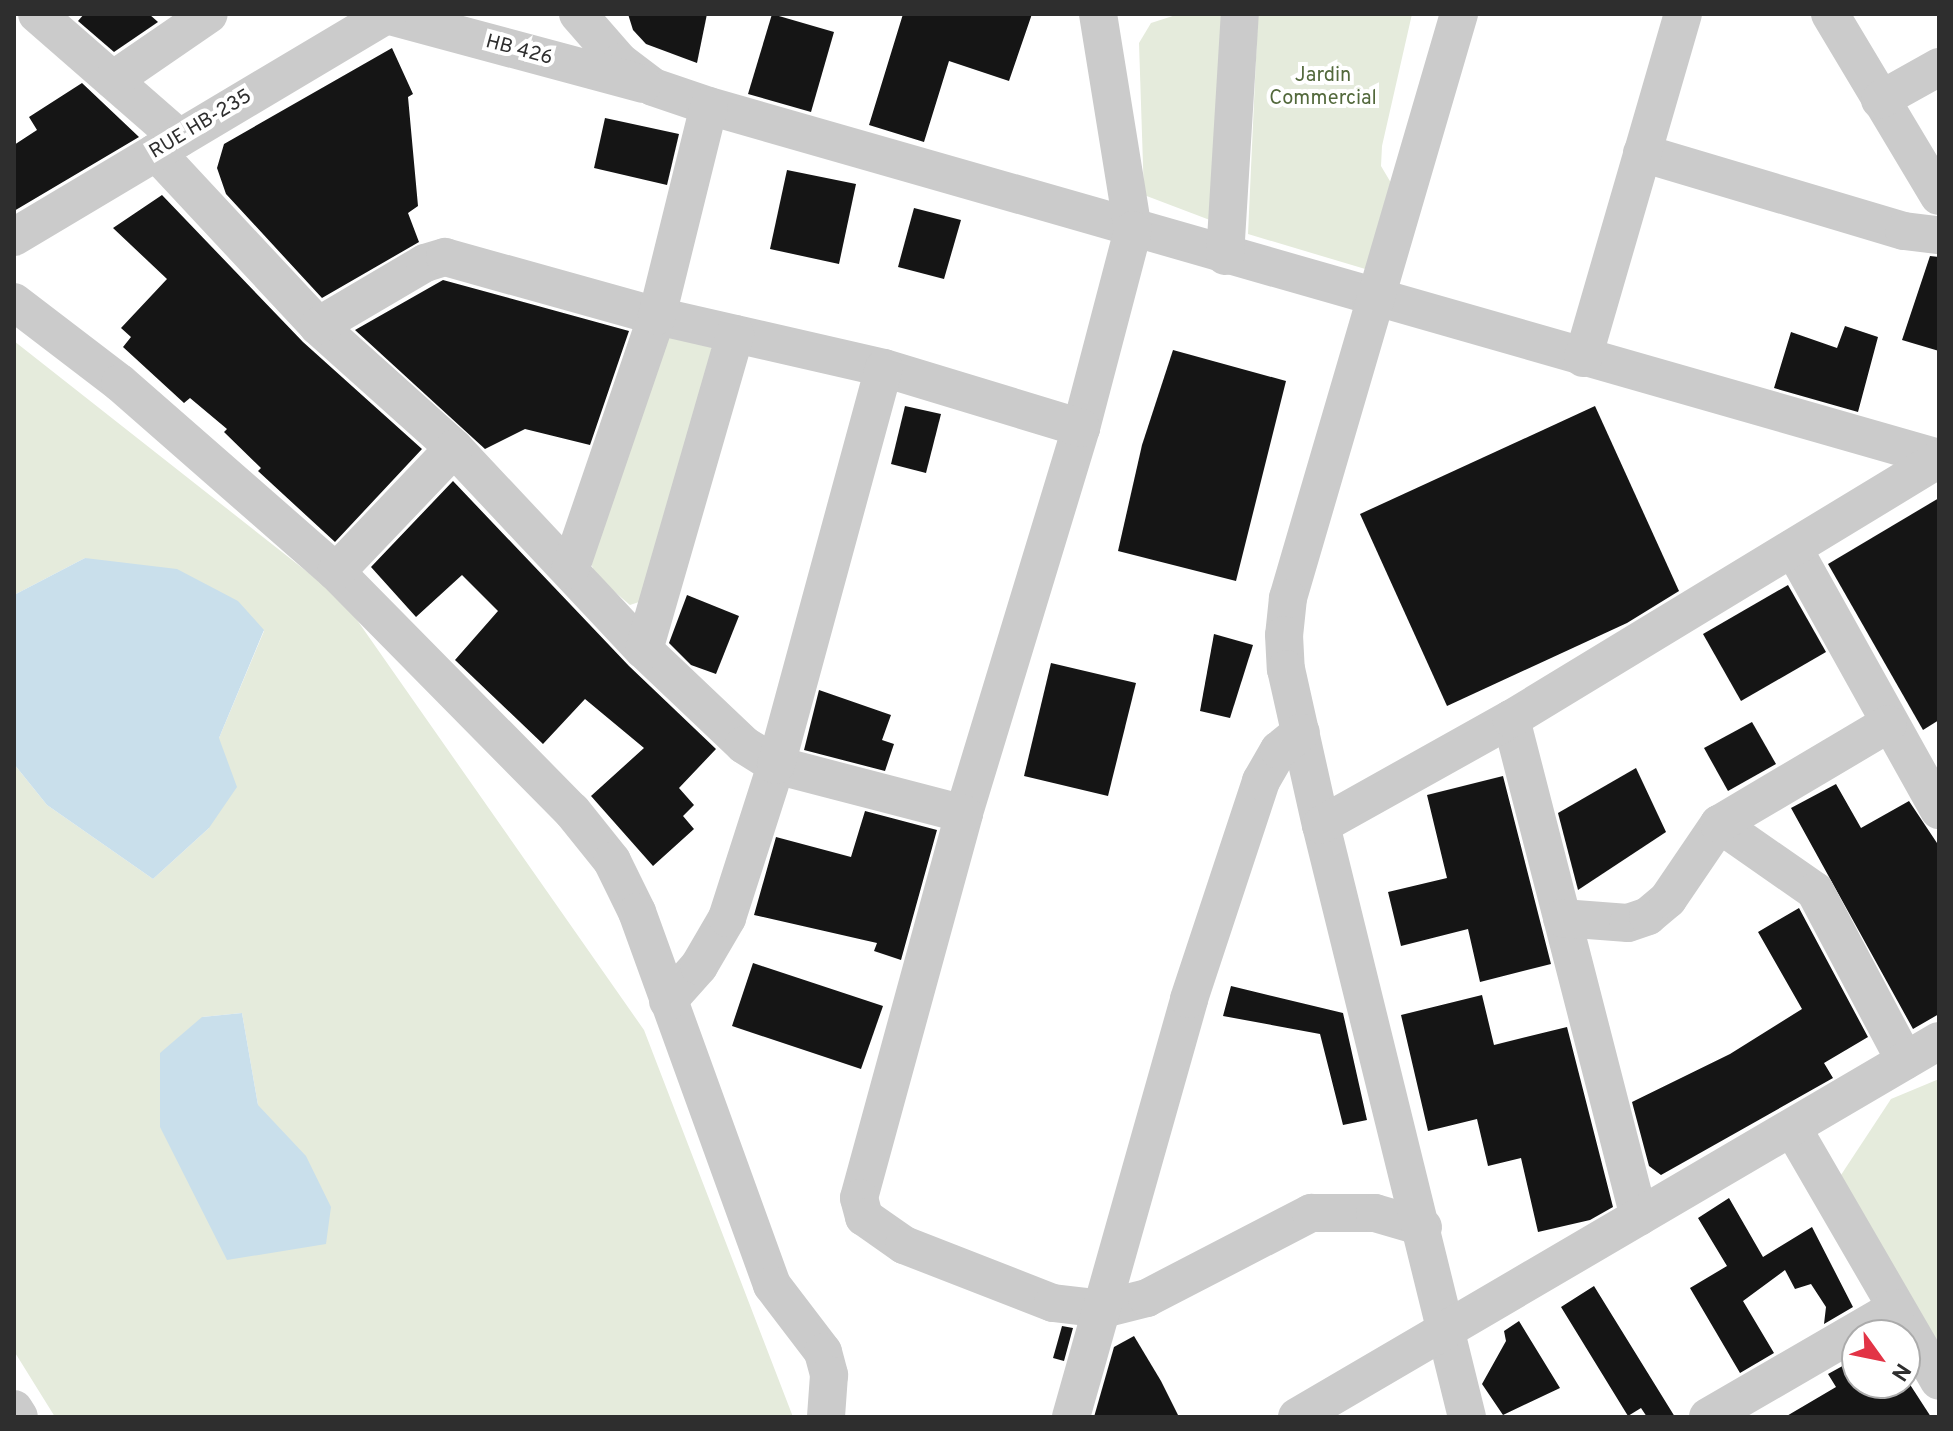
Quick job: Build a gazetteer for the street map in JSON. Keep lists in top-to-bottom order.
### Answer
{
  "streets": {
    "street": ["HB 426", "RUE HB-235"]
  },
  "crossings": [
    ["HB 426", "RUE HB-235"]
  ],
  "parks": ["Jardin Commercial"],
  "north": "bottom right"
}
